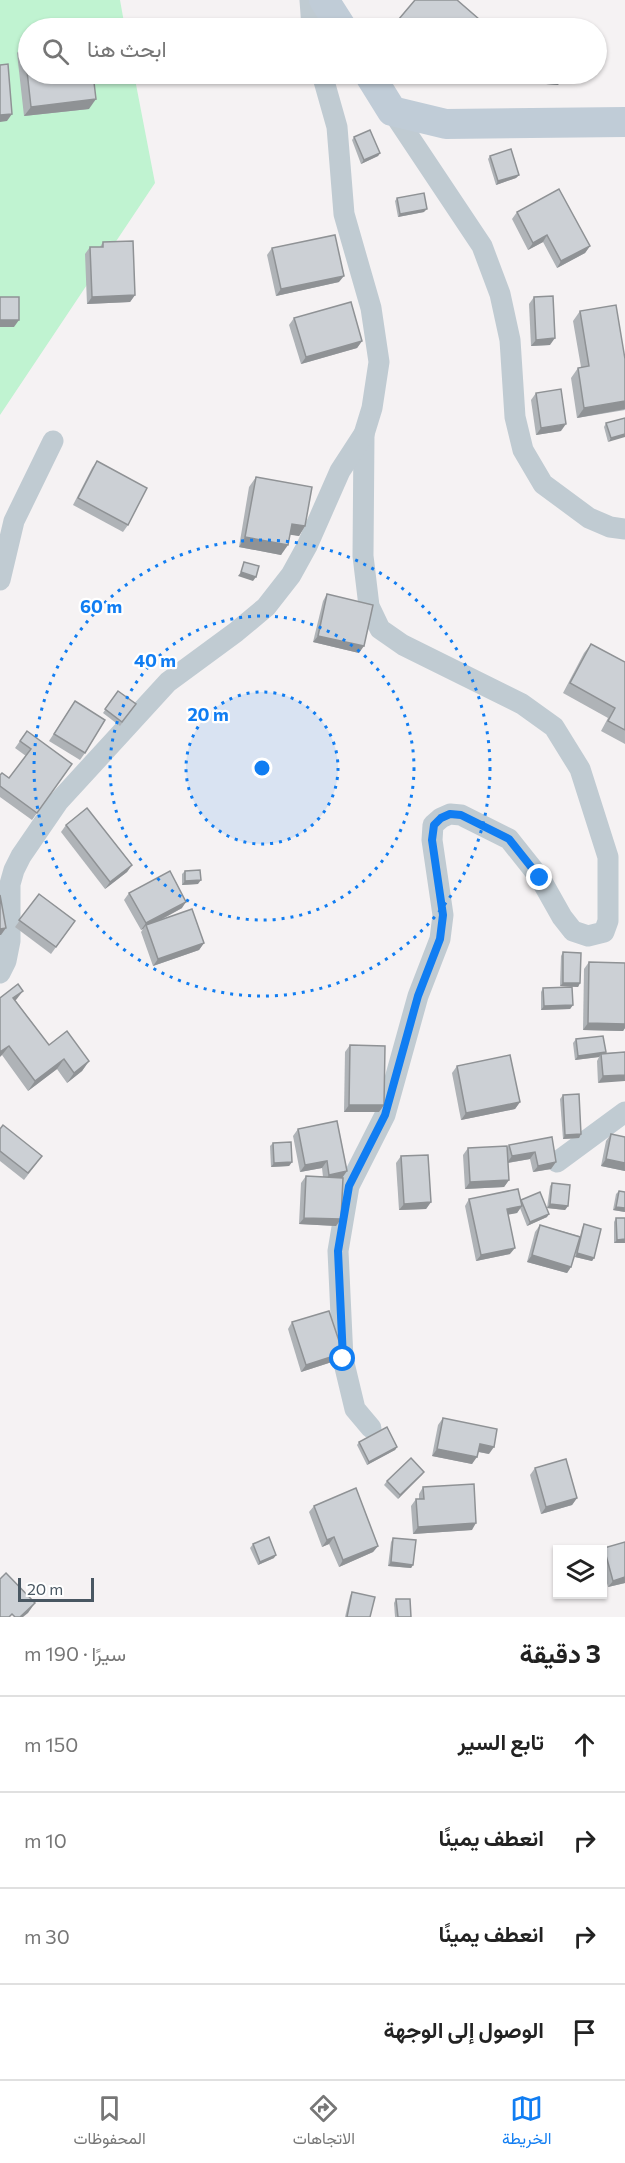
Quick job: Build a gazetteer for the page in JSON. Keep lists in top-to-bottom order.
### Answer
{
  "scale_bar": "20 m",
  "page": {
    "search": "ابحث هنا",
    "scale": "20 m",
    "heading": ["3 دقيقة", "سيرًا · 190 m"],
    "list": [
      ["تابع السير", "150 m"],
      ["انعطف يمينًا", "10 m"],
      ["انعطف يمينًا", "30 m"],
      "الوصول إلى الوجهة"
    ],
    "nav": ["الخريطة", "الاتجاهات", "المحفوظات"]
  },
  "rings": ["60 m", "40 m", "20 m"]
}
